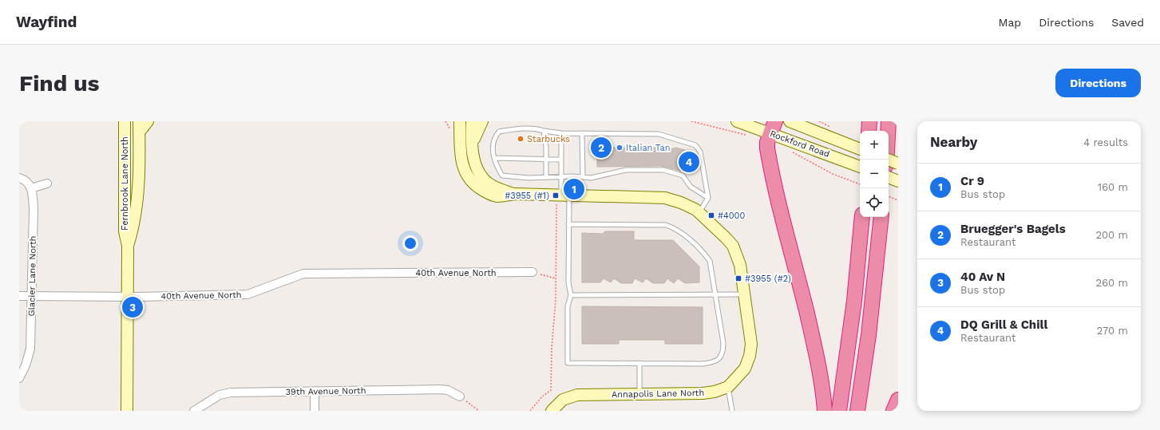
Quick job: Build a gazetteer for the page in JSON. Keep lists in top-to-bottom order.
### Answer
{
  "streets": {
    "street": [
      "Rockford Road",
      "Fernbrook Lane North",
      "40th Avenue North",
      "Glacier Lane North",
      "39th Avenue North",
      "Annapolis Lane North"
    ]
  },
  "crossings": [
    ["Fernbrook Lane North", "40th Avenue North"],
    ["40th Avenue North", "Glacier Lane North"]
  ],
  "places": {
    "other": ["Starbucks", "Italian Tan"],
    "transit": ["#3955 (#1)", "#4000", "#3955 (#2)"]
  },
  "page": {
    "header": "Wayfind",
    "nav": ["Map", "Directions", "Saved"],
    "buttons": "Directions",
    "title": "Find us",
    "heading": ["Nearby", "4 results"],
    "map_buttons": ["+", "−"],
    "pins": [
      "2",
      "4",
      "1",
      "3"
    ],
    "list": [
      {
        "mark": "1",
        "name": "Cr 9",
        "note": "Bus stop",
        "value": "160 m"
      },
      {
        "mark": "2",
        "name": "Bruegger's Bagels",
        "note": "Restaurant",
        "value": "200 m"
      },
      {
        "mark": "3",
        "name": "40 Av N",
        "note": "Bus stop",
        "value": "260 m"
      },
      {
        "mark": "4",
        "name": "DQ Grill & Chill",
        "note": "Restaurant",
        "value": "270 m"
      }
    ]
  }
}
